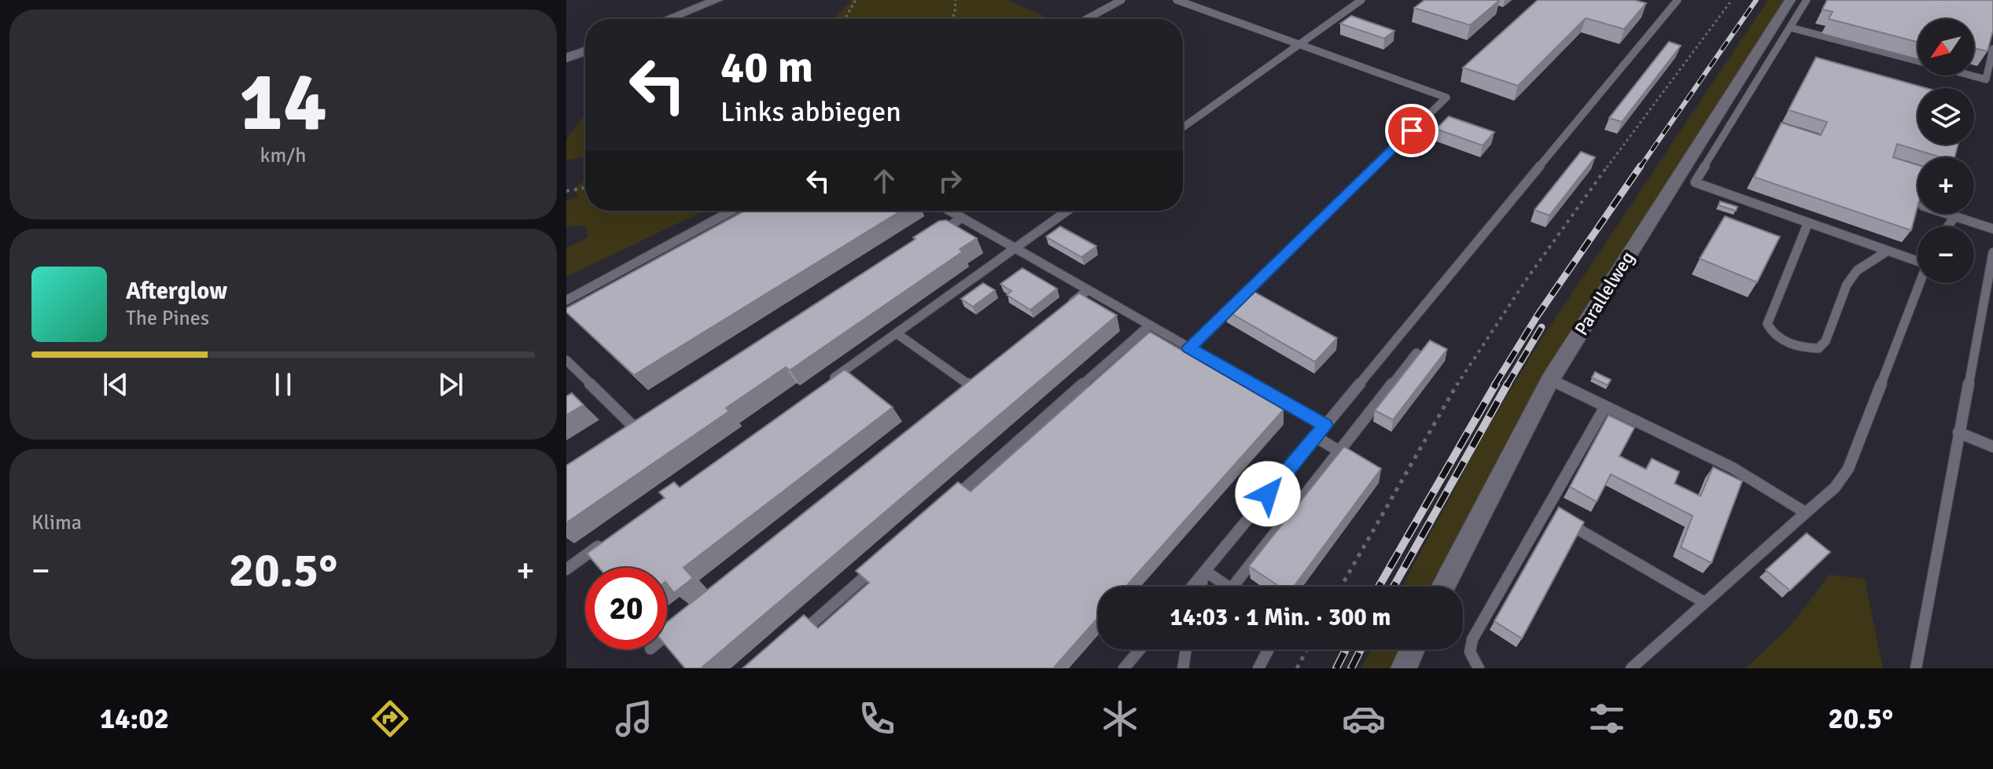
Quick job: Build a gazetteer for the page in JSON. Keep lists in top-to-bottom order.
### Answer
{
  "streets": {
    "street": ["Parallelweg"]
  },
  "north": "bottom left",
  "page": {
    "tile": [
      ["14", "km/h"],
      "Klima"
    ],
    "map_buttons": ["+", "−"],
    "turn": ["40 m", "Links abbiegen"],
    "song": ["Afterglow", "The Pines"],
    "heat": ["−", "20.5°", "+"],
    "limit": "20",
    "trip": "14:03 · 1 Min. · 300 m",
    "tabs": ["14:02", "20.5°"]
  }
}
